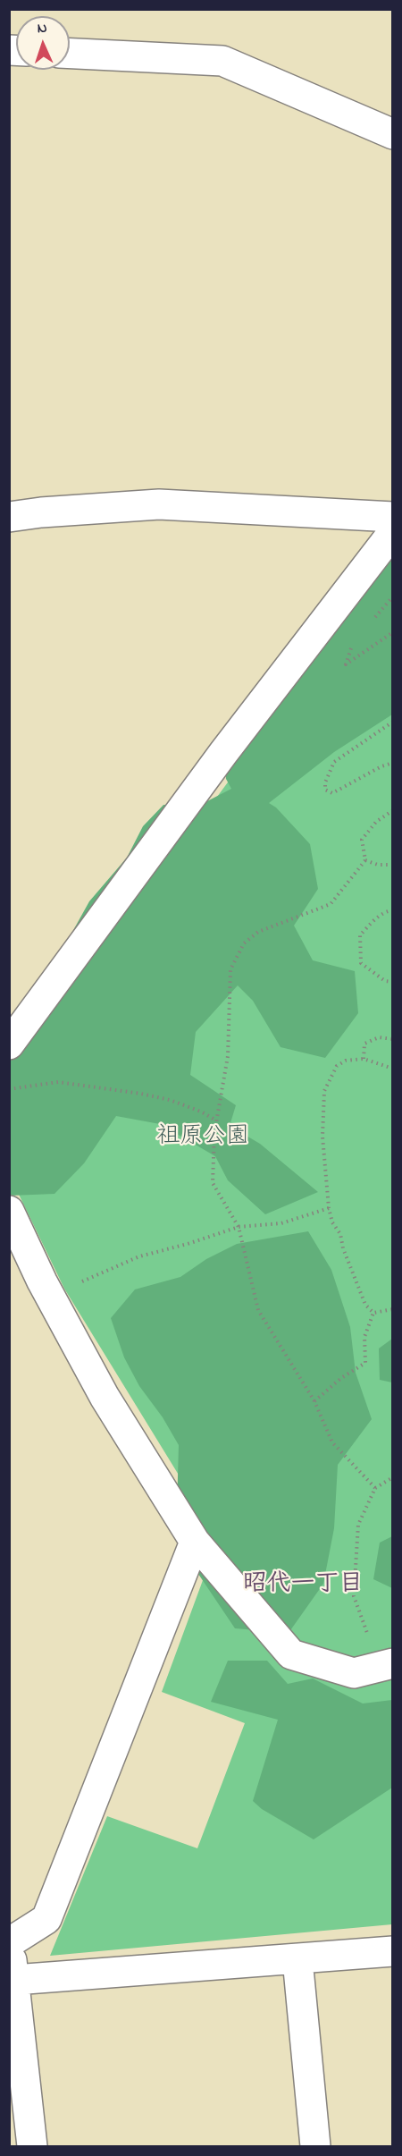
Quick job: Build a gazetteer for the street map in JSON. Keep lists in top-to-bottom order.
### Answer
{
  "districts": ["昭代一丁目"],
  "parks": ["祖原公園"],
  "north": "top"
}
